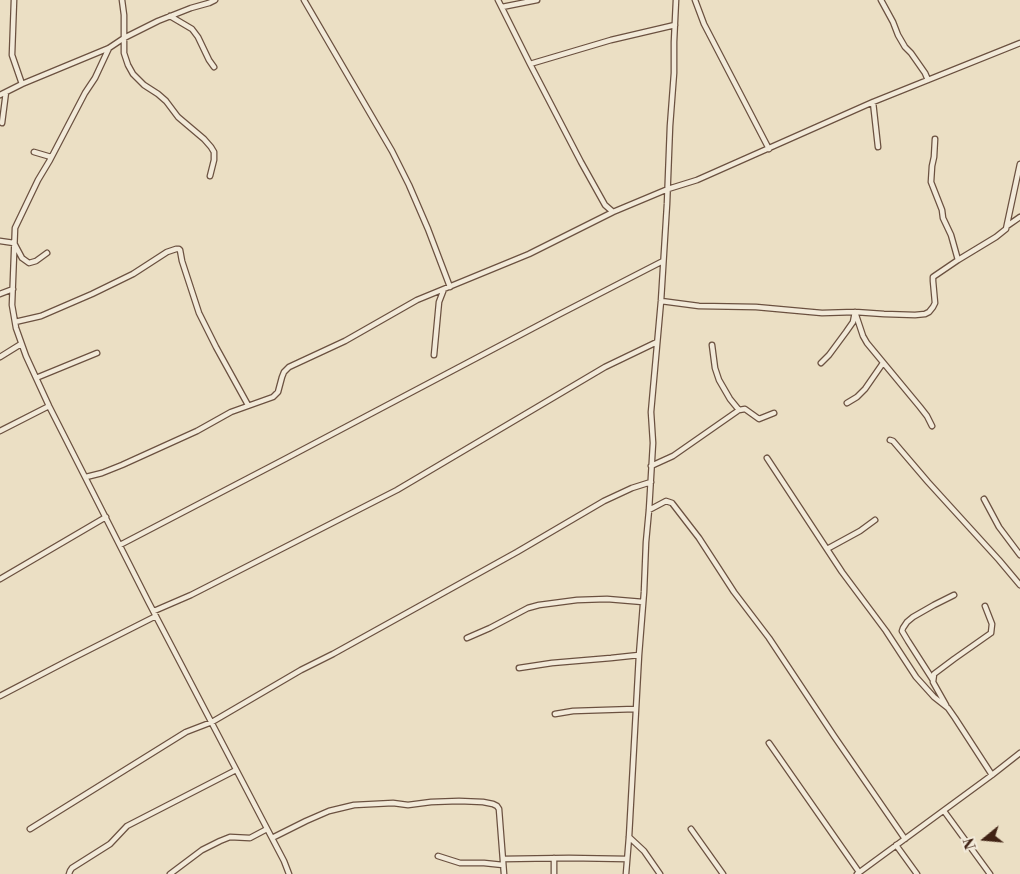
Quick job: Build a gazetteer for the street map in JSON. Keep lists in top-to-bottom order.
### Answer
{
  "north": "left"
}
